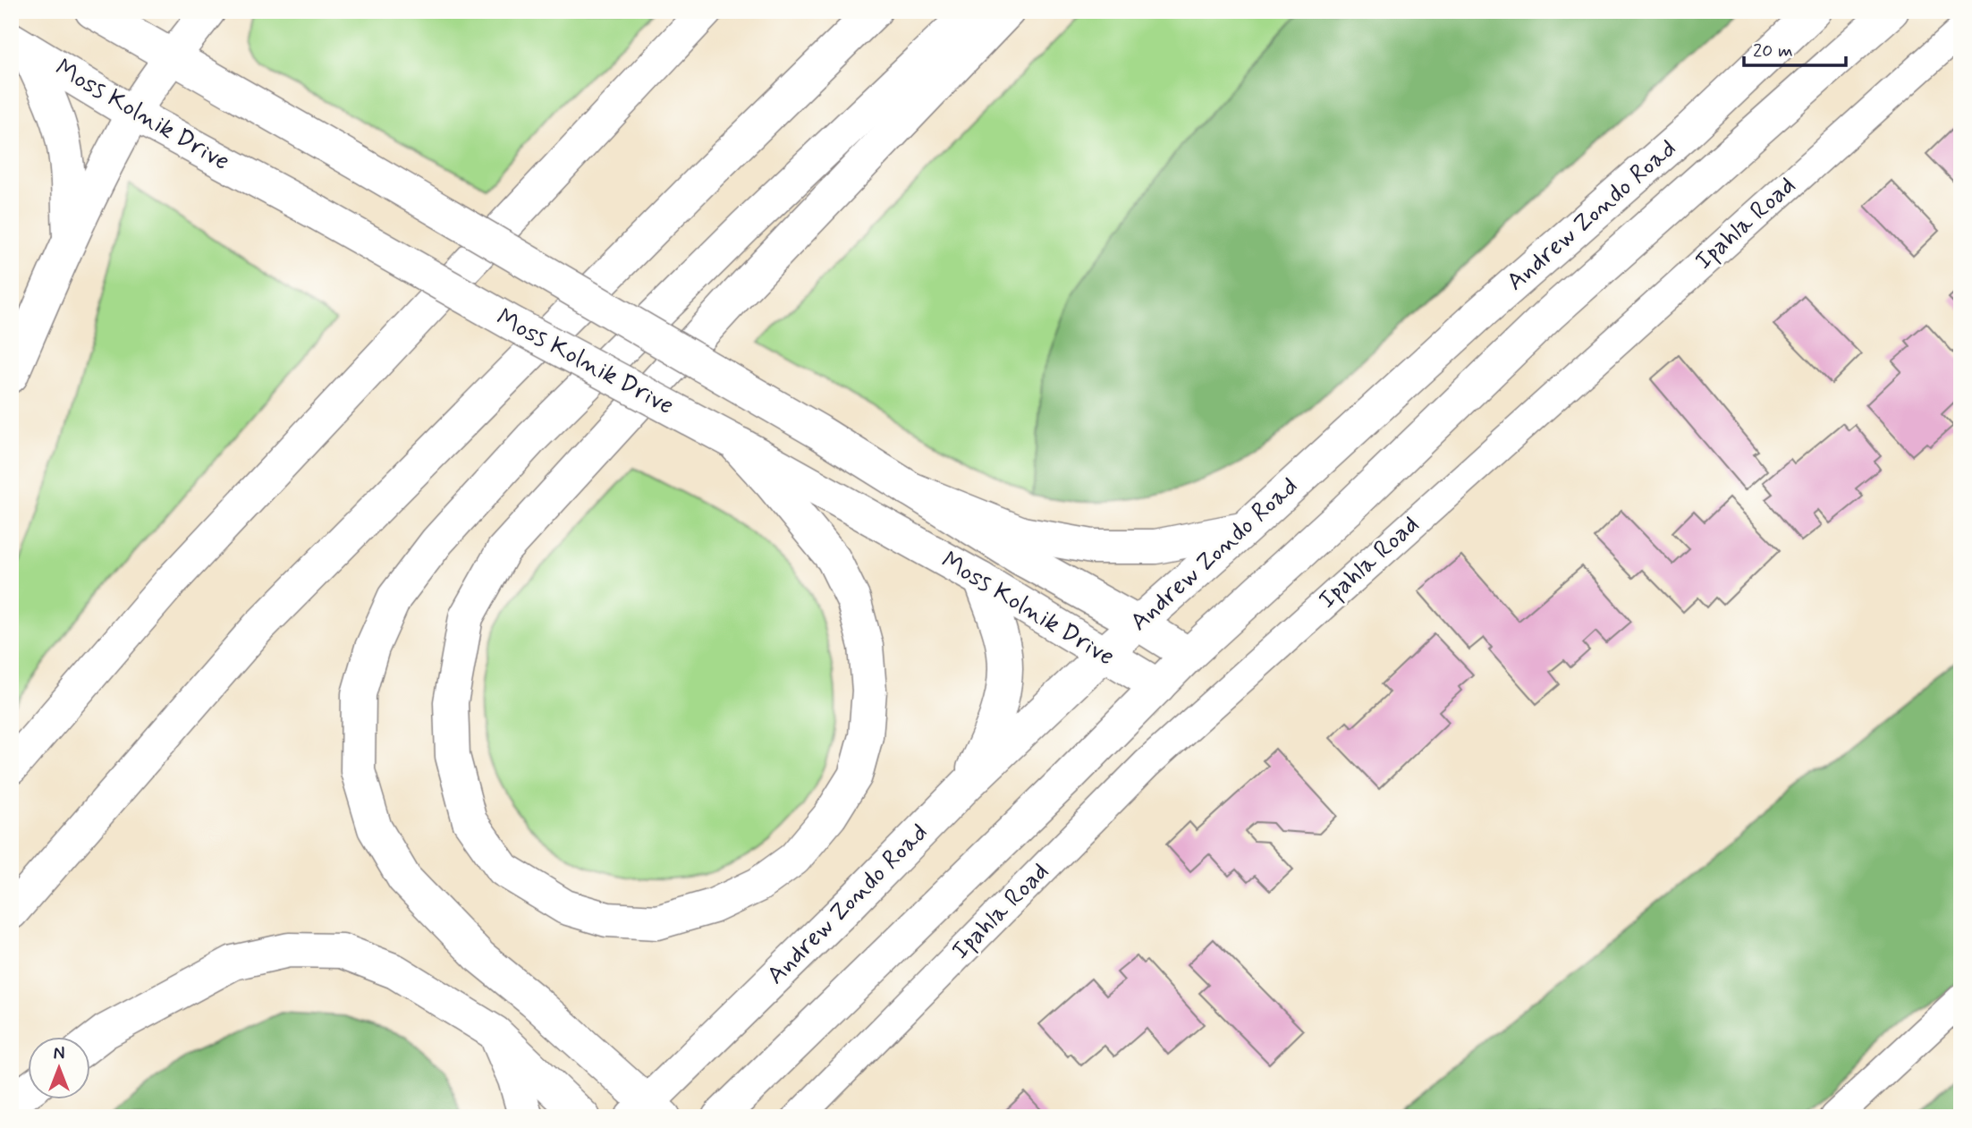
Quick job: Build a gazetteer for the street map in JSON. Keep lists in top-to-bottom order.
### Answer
{
  "streets": {
    "main road": ["Moss Kolnik Drive", "Andrew Zondo Road"],
    "street": ["Ipahla Road"]
  },
  "crossings": [
    ["Moss Kolnik Drive", "Andrew Zondo Road"]
  ],
  "scale_bar": "20 m",
  "north": "top"
}
